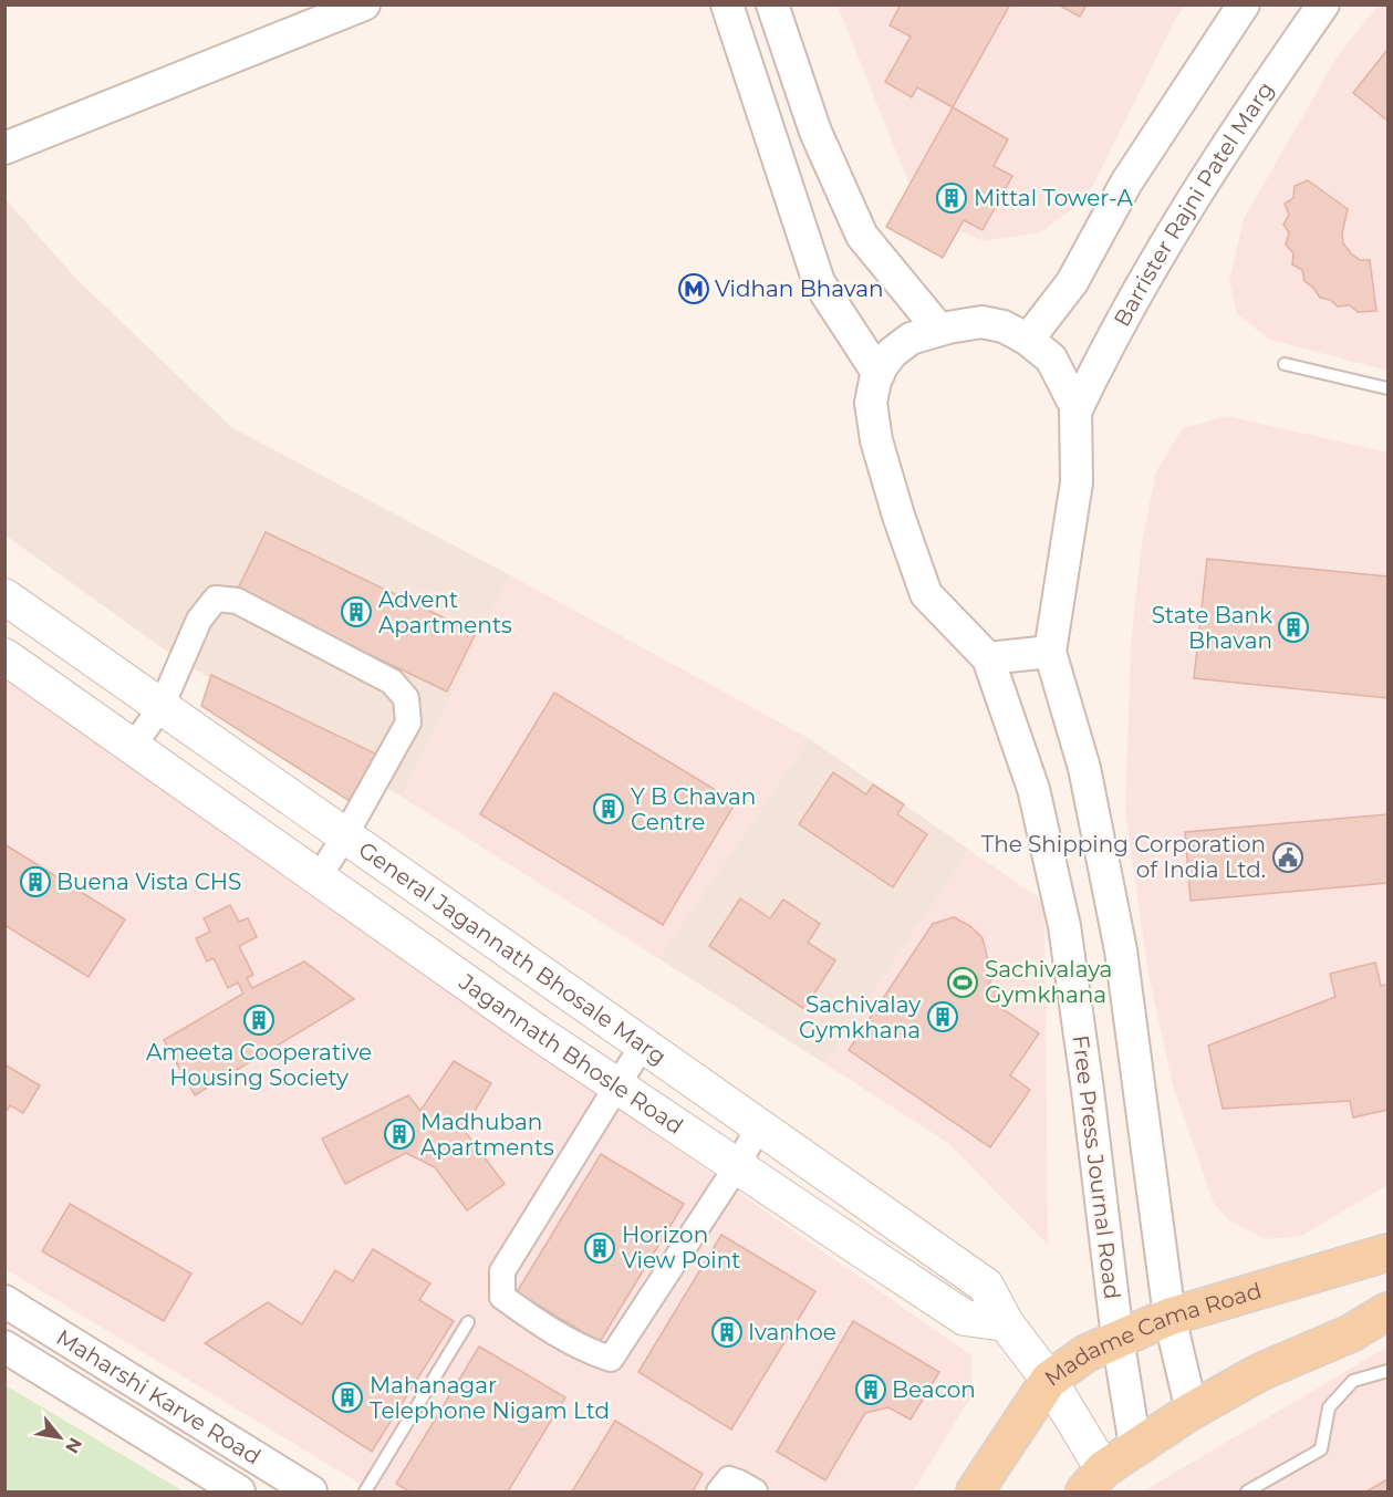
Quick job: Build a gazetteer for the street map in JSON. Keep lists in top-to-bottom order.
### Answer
{
  "streets": {
    "main road": ["General Jagannath Bhosale Marg", "Jagannath Bhosle Road", "Madame Cama Road"],
    "street": ["Barrister Rajni Patel Marg", "Free Press Journal Road", "Maharshi Karve Road"]
  },
  "crossings": [
    ["Barrister Rajni Patel Marg", "Free Press Journal Road"],
    ["General Jagannath Bhosale Marg", "Jagannath Bhosle Road"],
    ["Free Press Journal Road", "Madame Cama Road"]
  ],
  "places": {
    "building": [
      "Mittal Tower-A",
      "Advent Apartments",
      "State Bank Bhavan",
      "Y B Chavan Centre",
      "Buena Vista CHS",
      "Sachivalay Gymkhana",
      "Ameeta Cooperative Housing Society",
      "Madhuban Apartments",
      "Horizon View Point",
      "Ivanhoe",
      "Beacon",
      "Mahanagar Telephone Nigam Ltd"
    ],
    "metro station": ["Vidhan Bhavan"],
    "public building": ["The Shipping Corporation of India Ltd."],
    "sports": ["Sachivalaya Gymkhana"]
  },
  "north": "bottom right"
}
